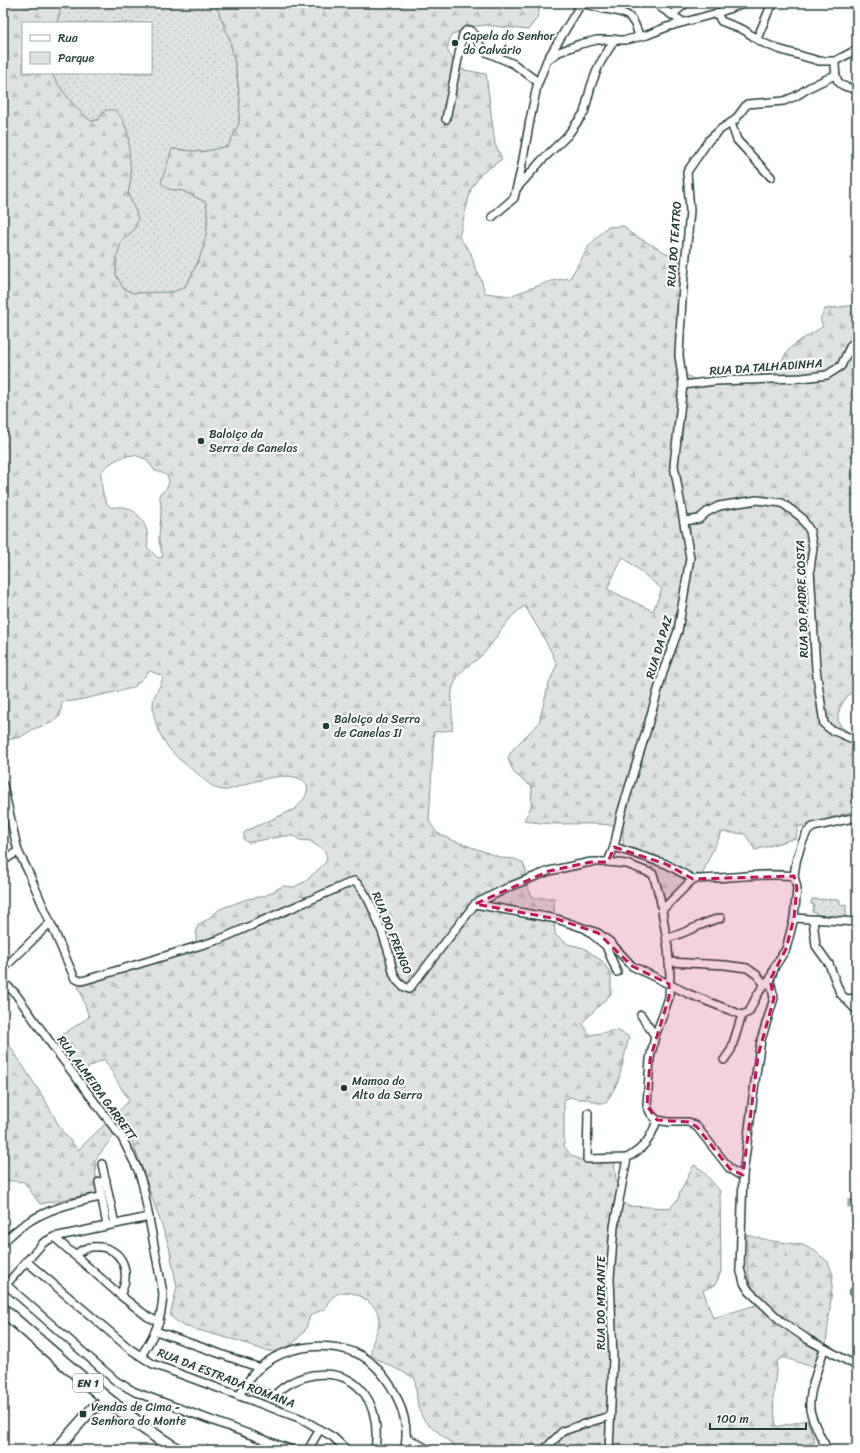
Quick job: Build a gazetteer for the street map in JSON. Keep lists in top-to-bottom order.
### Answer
{
  "streets": {
    "main road": ["EN 1"],
    "street": [
      "RUA DO TEATRO",
      "RUA DA TALHADINHA",
      "RUA DO PADRE COSTA",
      "RUA DA PAZ",
      "RUA DO FRENGO",
      "RUA ALMEIDA GARRETT",
      "RUA DO MIRANTE",
      "RUA DA ESTRADA ROMANA"
    ]
  },
  "crossings": [
    ["RUA DO TEATRO", "RUA DA TALHADINHA"],
    ["RUA DO TEATRO", "RUA DA PAZ"],
    ["RUA DA TALHADINHA", "RUA DA PAZ"],
    ["RUA DO PADRE COSTA", "RUA DA PAZ"],
    ["RUA DA PAZ", "RUA DO FRENGO"],
    ["RUA ALMEIDA GARRETT", "RUA DA ESTRADA ROMANA"]
  ],
  "places": {
    "other": [
      "Capela do Senhor do Calvário",
      "Baloiço da Serra de Canelas",
      "Baloiço da Serra de Canelas II",
      "Mamoa do Alto da Serra"
    ],
    "transit": ["Vendas de Cima - Senhora do Monte"]
  },
  "legend": ["Rua", "Parque"],
  "scale_bar": "100 m"
}
